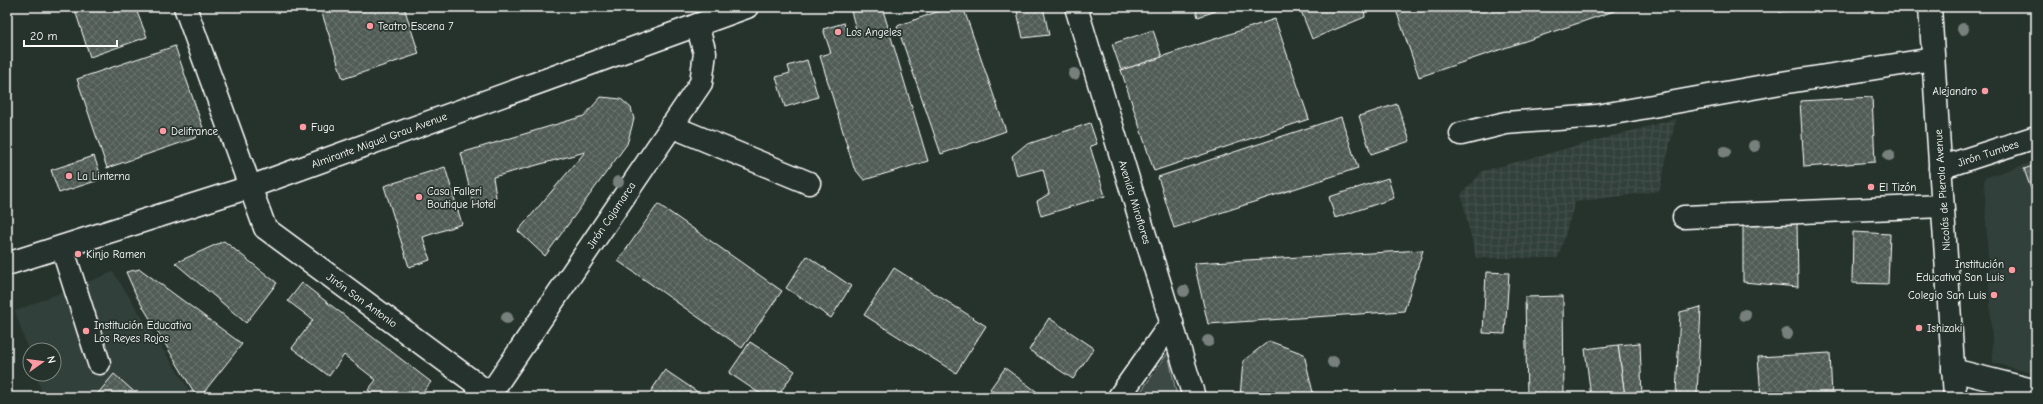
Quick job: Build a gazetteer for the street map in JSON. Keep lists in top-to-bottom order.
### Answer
{
  "streets": {
    "street": [
      "Almirante Miguel Grau Avenue",
      "Jirón Tumbes",
      "Nicolás de Pierola Avenue",
      "Avenida Miraflores",
      "Jirón Cajamarca",
      "Jirón San Antonio"
    ]
  },
  "crossings": [
    ["Almirante Miguel Grau Avenue", "Jirón Cajamarca"],
    ["Almirante Miguel Grau Avenue", "Jirón San Antonio"],
    ["Jirón Tumbes", "Nicolás de Pierola Avenue"],
    ["Jirón Cajamarca", "Jirón San Antonio"]
  ],
  "places": [
    "Teatro Escena 7",
    "Los Angeles",
    "Alejandro",
    "Fuga",
    "Delifrance",
    "La Linterna",
    "El Tizón",
    "Casa Falleri Boutique Hotel",
    "Kinjo Ramen",
    "Institución Educativa San Luis",
    "Colegio San Luis",
    "Ishizaki",
    "Institución Educativa Los Reyes Rojos"
  ],
  "scale_bar": "20 m",
  "north": "right"
}
